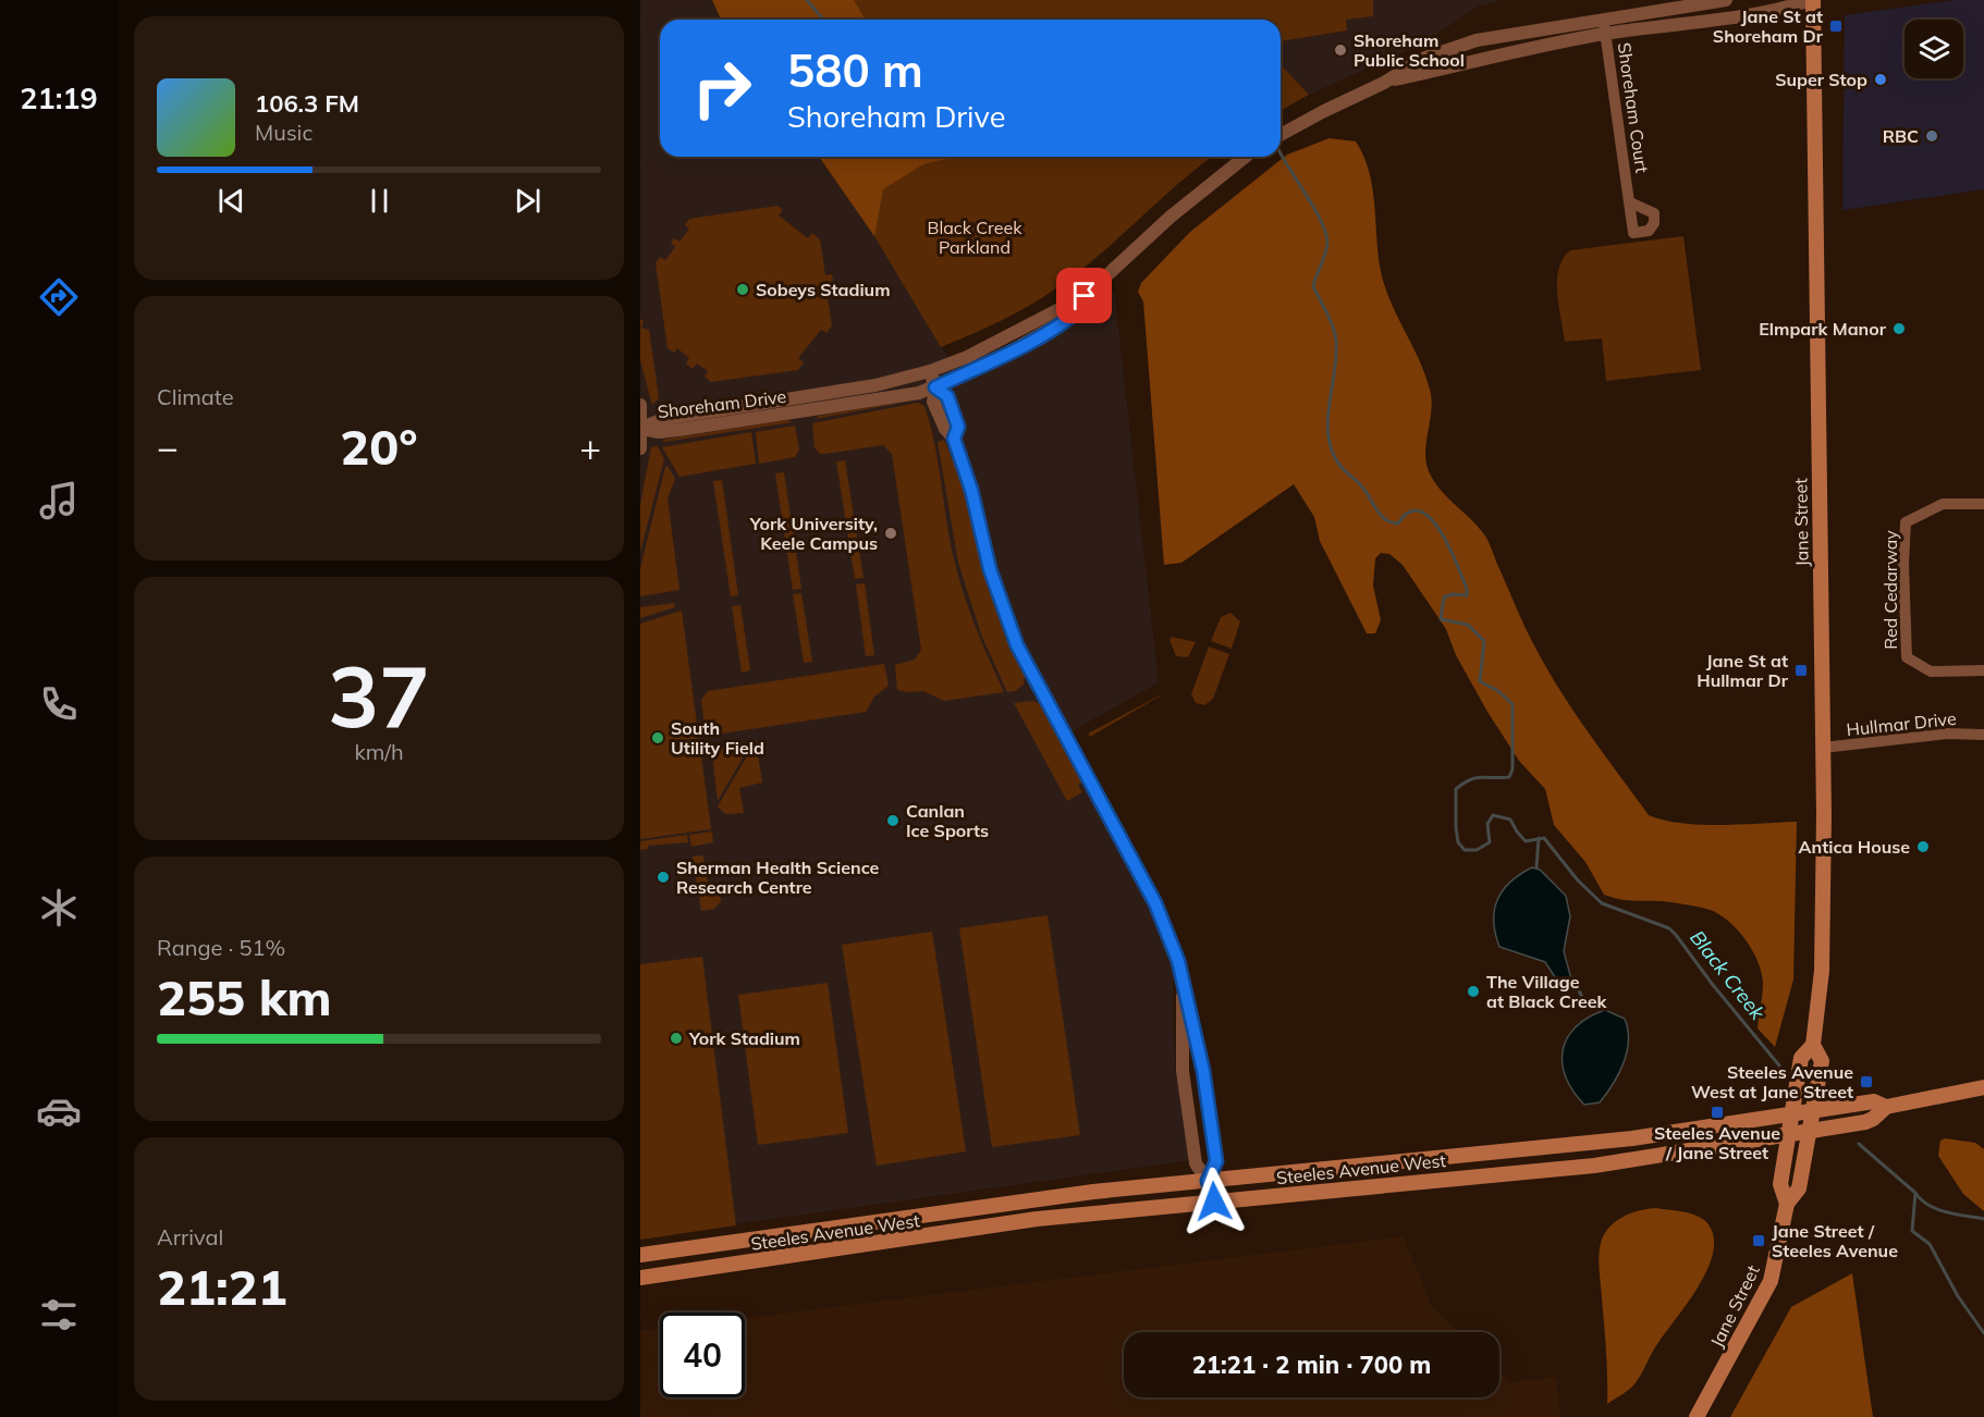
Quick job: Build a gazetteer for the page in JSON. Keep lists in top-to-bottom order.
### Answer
{
  "streets": {
    "main road": ["Jane Street", "Steeles Avenue West"],
    "street": [
      "Shoreham Court",
      "Shoreham Drive",
      "Red Cedarway",
      "Hullmar Drive"
    ]
  },
  "crossings": [
    ["Jane Street", "Hullmar Drive"],
    ["Jane Street", "Steeles Avenue West"]
  ],
  "water": ["Black Creek"],
  "parks": ["Black Creek Parkland"],
  "places": {
    "transit": [
      "Jane St at Shoreham Dr",
      "Jane St at Hullmar Dr",
      "Steeles Avenue West at Jane Street",
      "Steeles Avenue / Jane Street",
      "Jane Street / Steeles Avenue"
    ],
    "other": [
      "Shoreham Public School",
      "Super Stop",
      "RBC",
      "Sobeys Stadium",
      "Elmpark Manor",
      "York University, Keele Campus",
      "South Utility Field",
      "Canlan Ice Sports",
      "Antica House",
      "Sherman Health Science Research Centre",
      "The Village at Black Creek",
      "York Stadium"
    ]
  },
  "page": {
    "tabs": "21:19",
    "turn": ["580 m", "Shoreham Drive"],
    "song": ["106.3 FM", "Music"],
    "tile": [
      "Climate",
      ["37", "km/h"],
      ["Range · 51%", "255 km"],
      ["Arrival", "21:21"]
    ],
    "heat": ["−", "20°", "+"],
    "limit": "40",
    "trip": "21:21 · 2 min · 700 m"
  }
}
